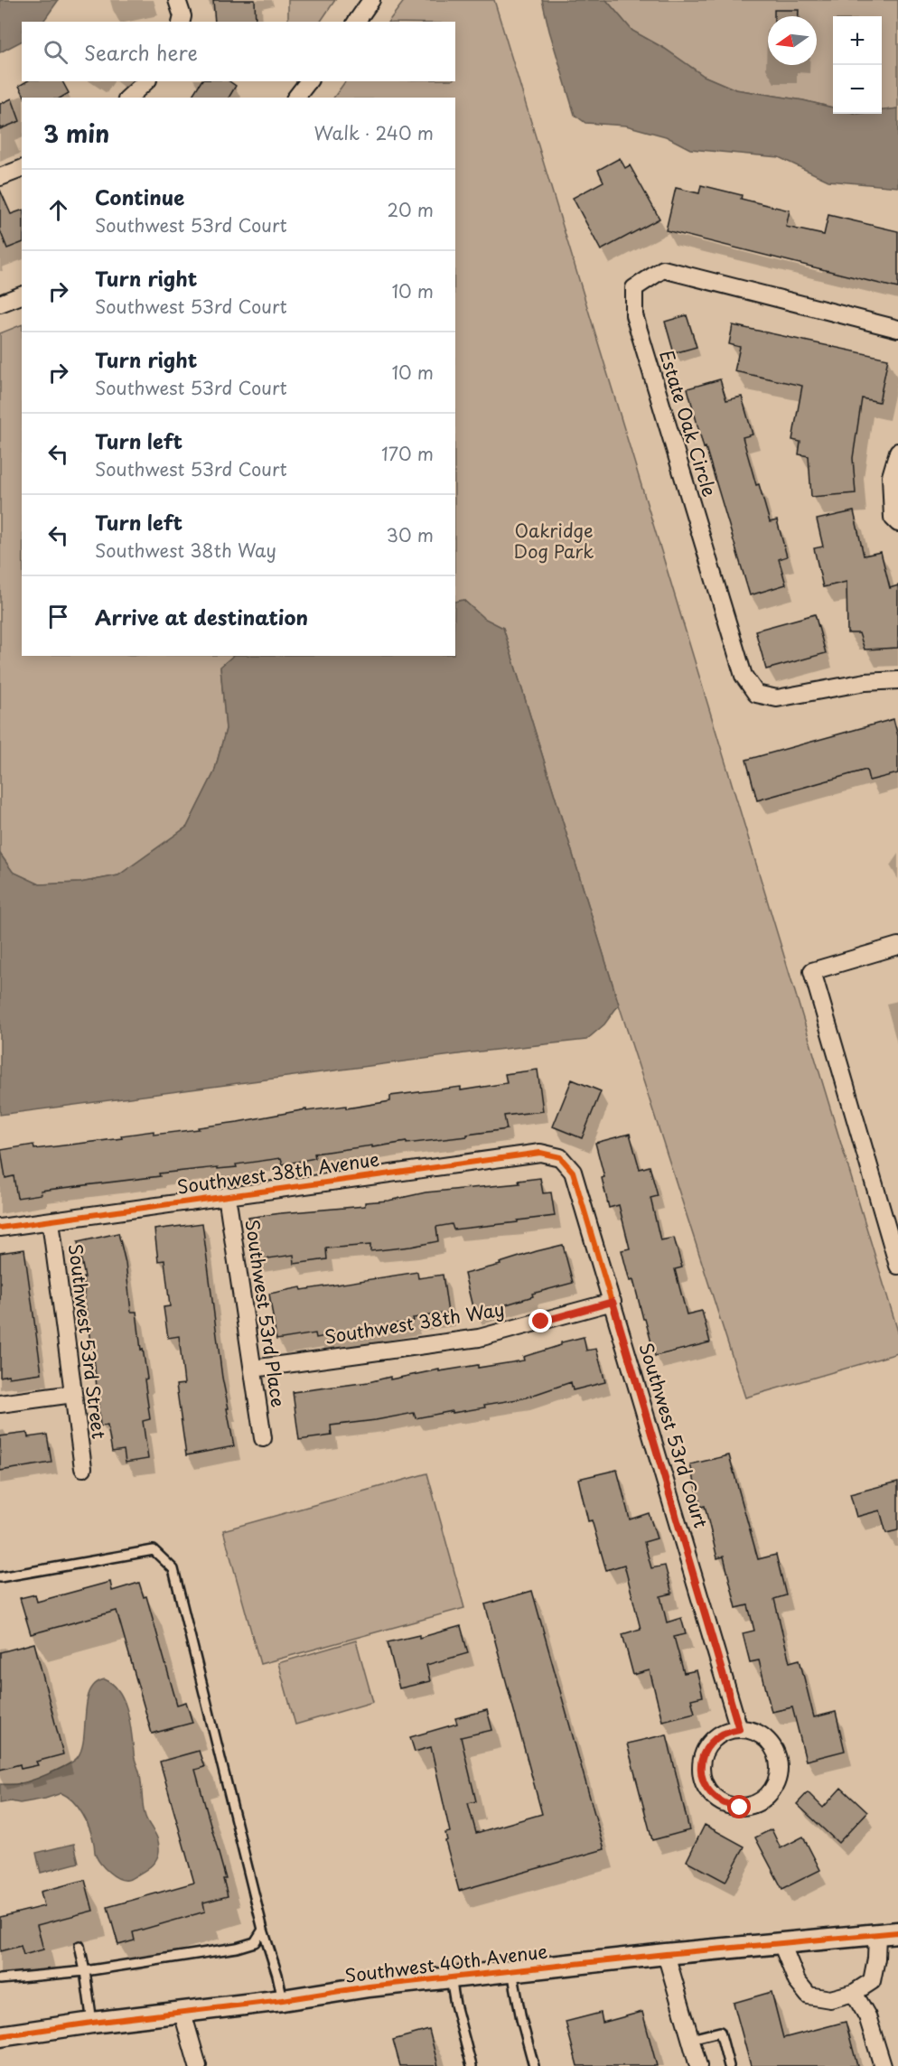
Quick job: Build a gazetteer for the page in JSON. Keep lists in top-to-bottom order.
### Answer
{
  "streets": {
    "street": [
      "Estate Oak Circle",
      "Southwest 38th Avenue",
      "Southwest 53rd Place",
      "Southwest 38th Way",
      "Southwest 53rd Street",
      "Southwest 53rd Court",
      "Southwest 40th Avenue"
    ]
  },
  "crossings": [
    ["Southwest 38th Avenue", "Southwest 53rd Place"],
    ["Southwest 38th Avenue", "Southwest 53rd Street"],
    ["Southwest 38th Avenue", "Southwest 53rd Court"],
    ["Southwest 53rd Place", "Southwest 38th Way"],
    ["Southwest 38th Way", "Southwest 53rd Court"]
  ],
  "parks": ["Oakridge Dog Park"],
  "north": "left",
  "page": {
    "map_buttons": ["+", "−"],
    "search": "Search here",
    "heading": ["3 min", "Walk · 240 m"],
    "list": [
      ["Continue", "Southwest 53rd Court", "20 m"],
      ["Turn right", "Southwest 53rd Court", "10 m"],
      ["Turn right", "Southwest 53rd Court", "10 m"],
      ["Turn left", "Southwest 53rd Court", "170 m"],
      ["Turn left", "Southwest 38th Way", "30 m"],
      "Arrive at destination"
    ]
  }
}
